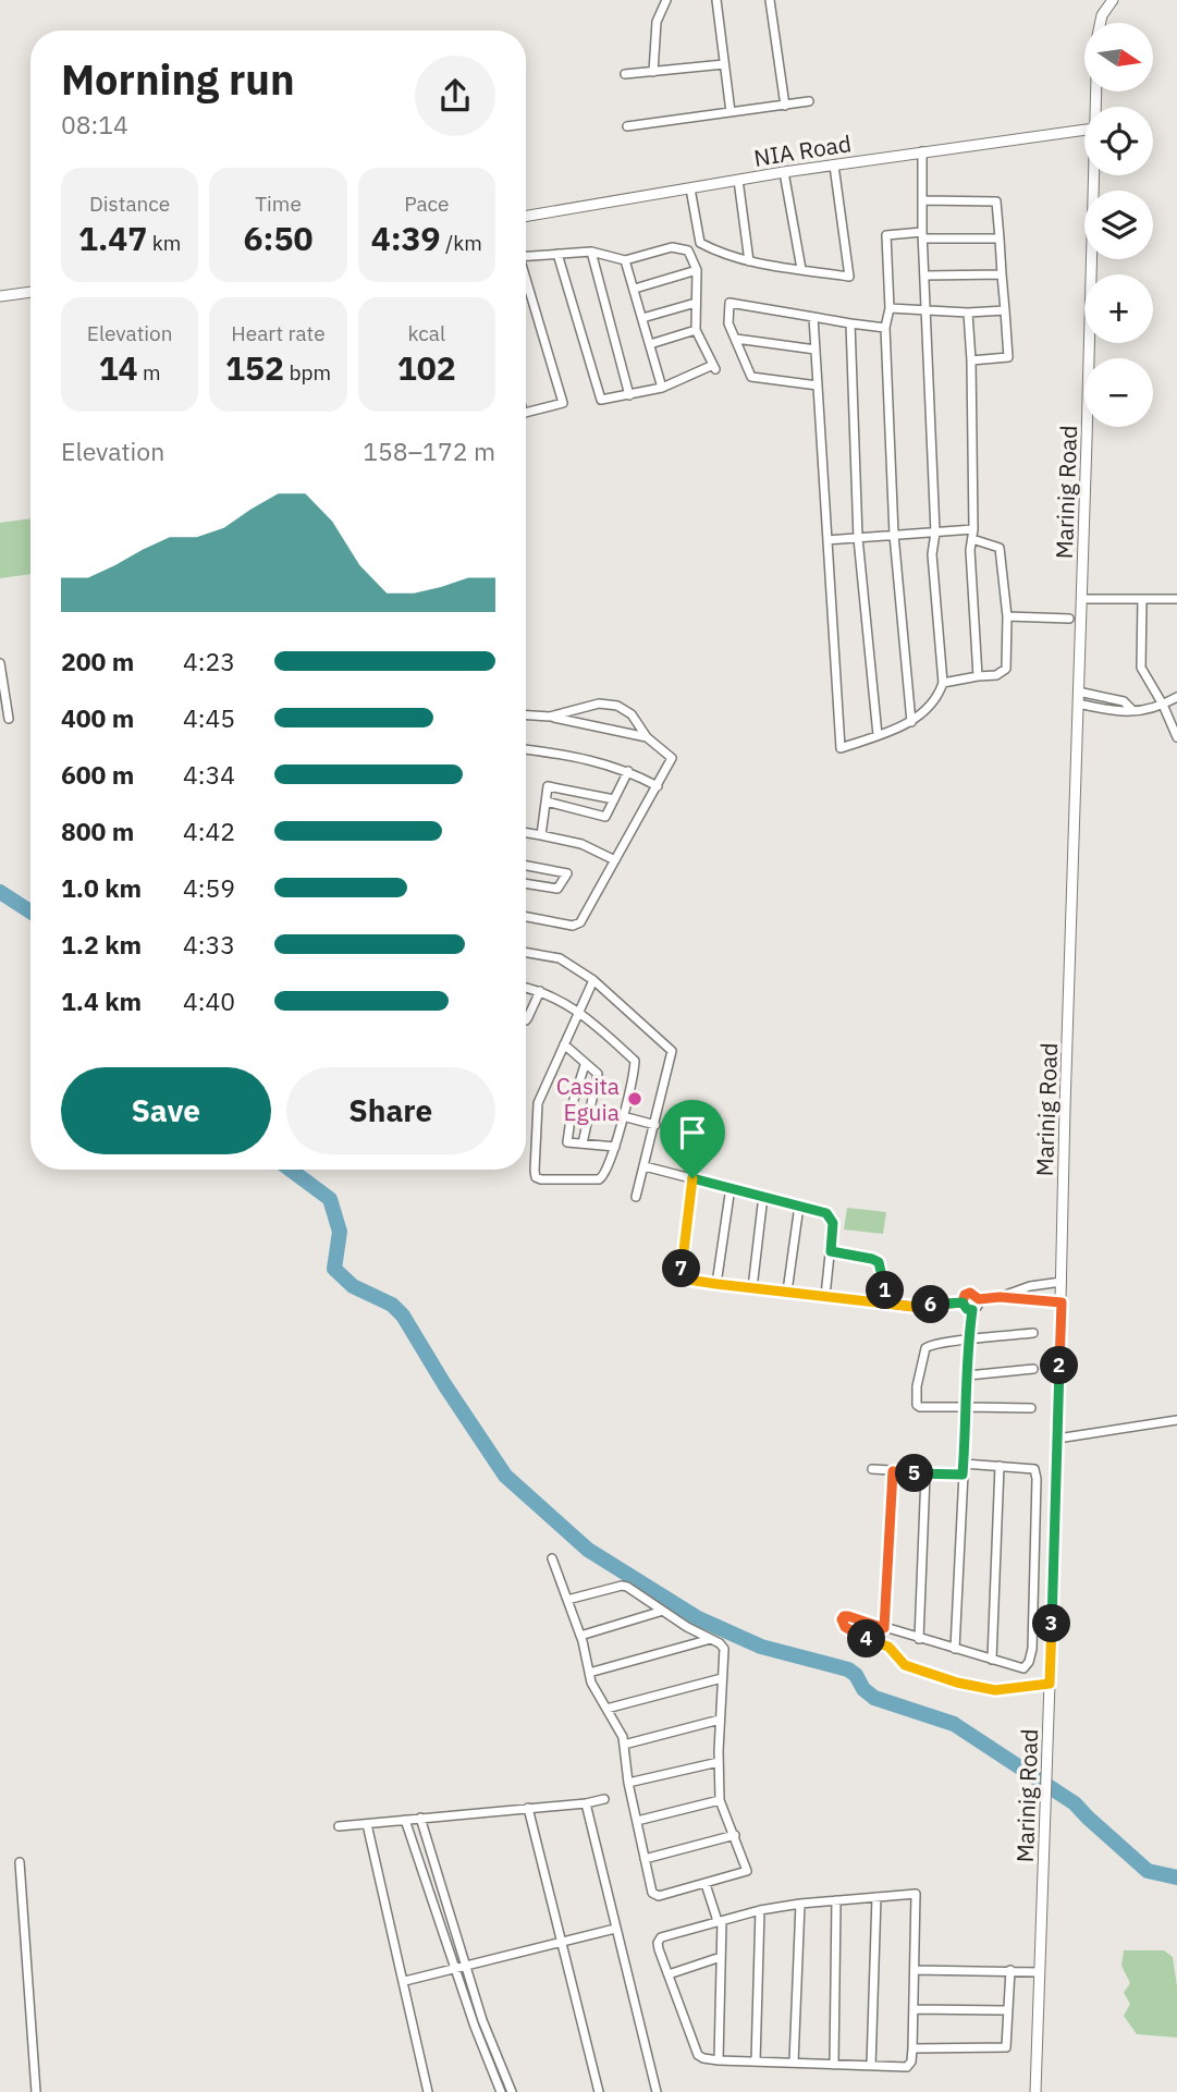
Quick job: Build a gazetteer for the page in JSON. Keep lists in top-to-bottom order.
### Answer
{
  "streets": {
    "street": ["NIA Road", "Marinig Road"]
  },
  "places": ["Casita Eguia"],
  "north": "right",
  "page": {
    "map_buttons": ["+", "−"],
    "heading": ["Morning run", "08:14"],
    "stats": [
      ["Distance", "1.47 km"],
      ["Time", "6:50"],
      ["Pace", "4:39 /km"],
      ["Elevation", "14 m"],
      ["Heart rate", "152 bpm"],
      ["kcal", "102"]
    ],
    "chart": ["Elevation", "158–172 m"],
    "list": [
      {
        "name": "200 m",
        "note": "4:23"
      },
      {
        "name": "400 m",
        "note": "4:45"
      },
      {
        "name": "600 m",
        "note": "4:34"
      },
      {
        "name": "800 m",
        "note": "4:42"
      },
      {
        "name": "1.0 km",
        "note": "4:59"
      },
      {
        "name": "1.2 km",
        "note": "4:33"
      },
      {
        "name": "1.4 km",
        "note": "4:40"
      }
    ],
    "buttons": ["Save", "Share"],
    "pins": [
      "7",
      "1",
      "6",
      "2",
      "5",
      "3",
      "4"
    ]
  }
}
